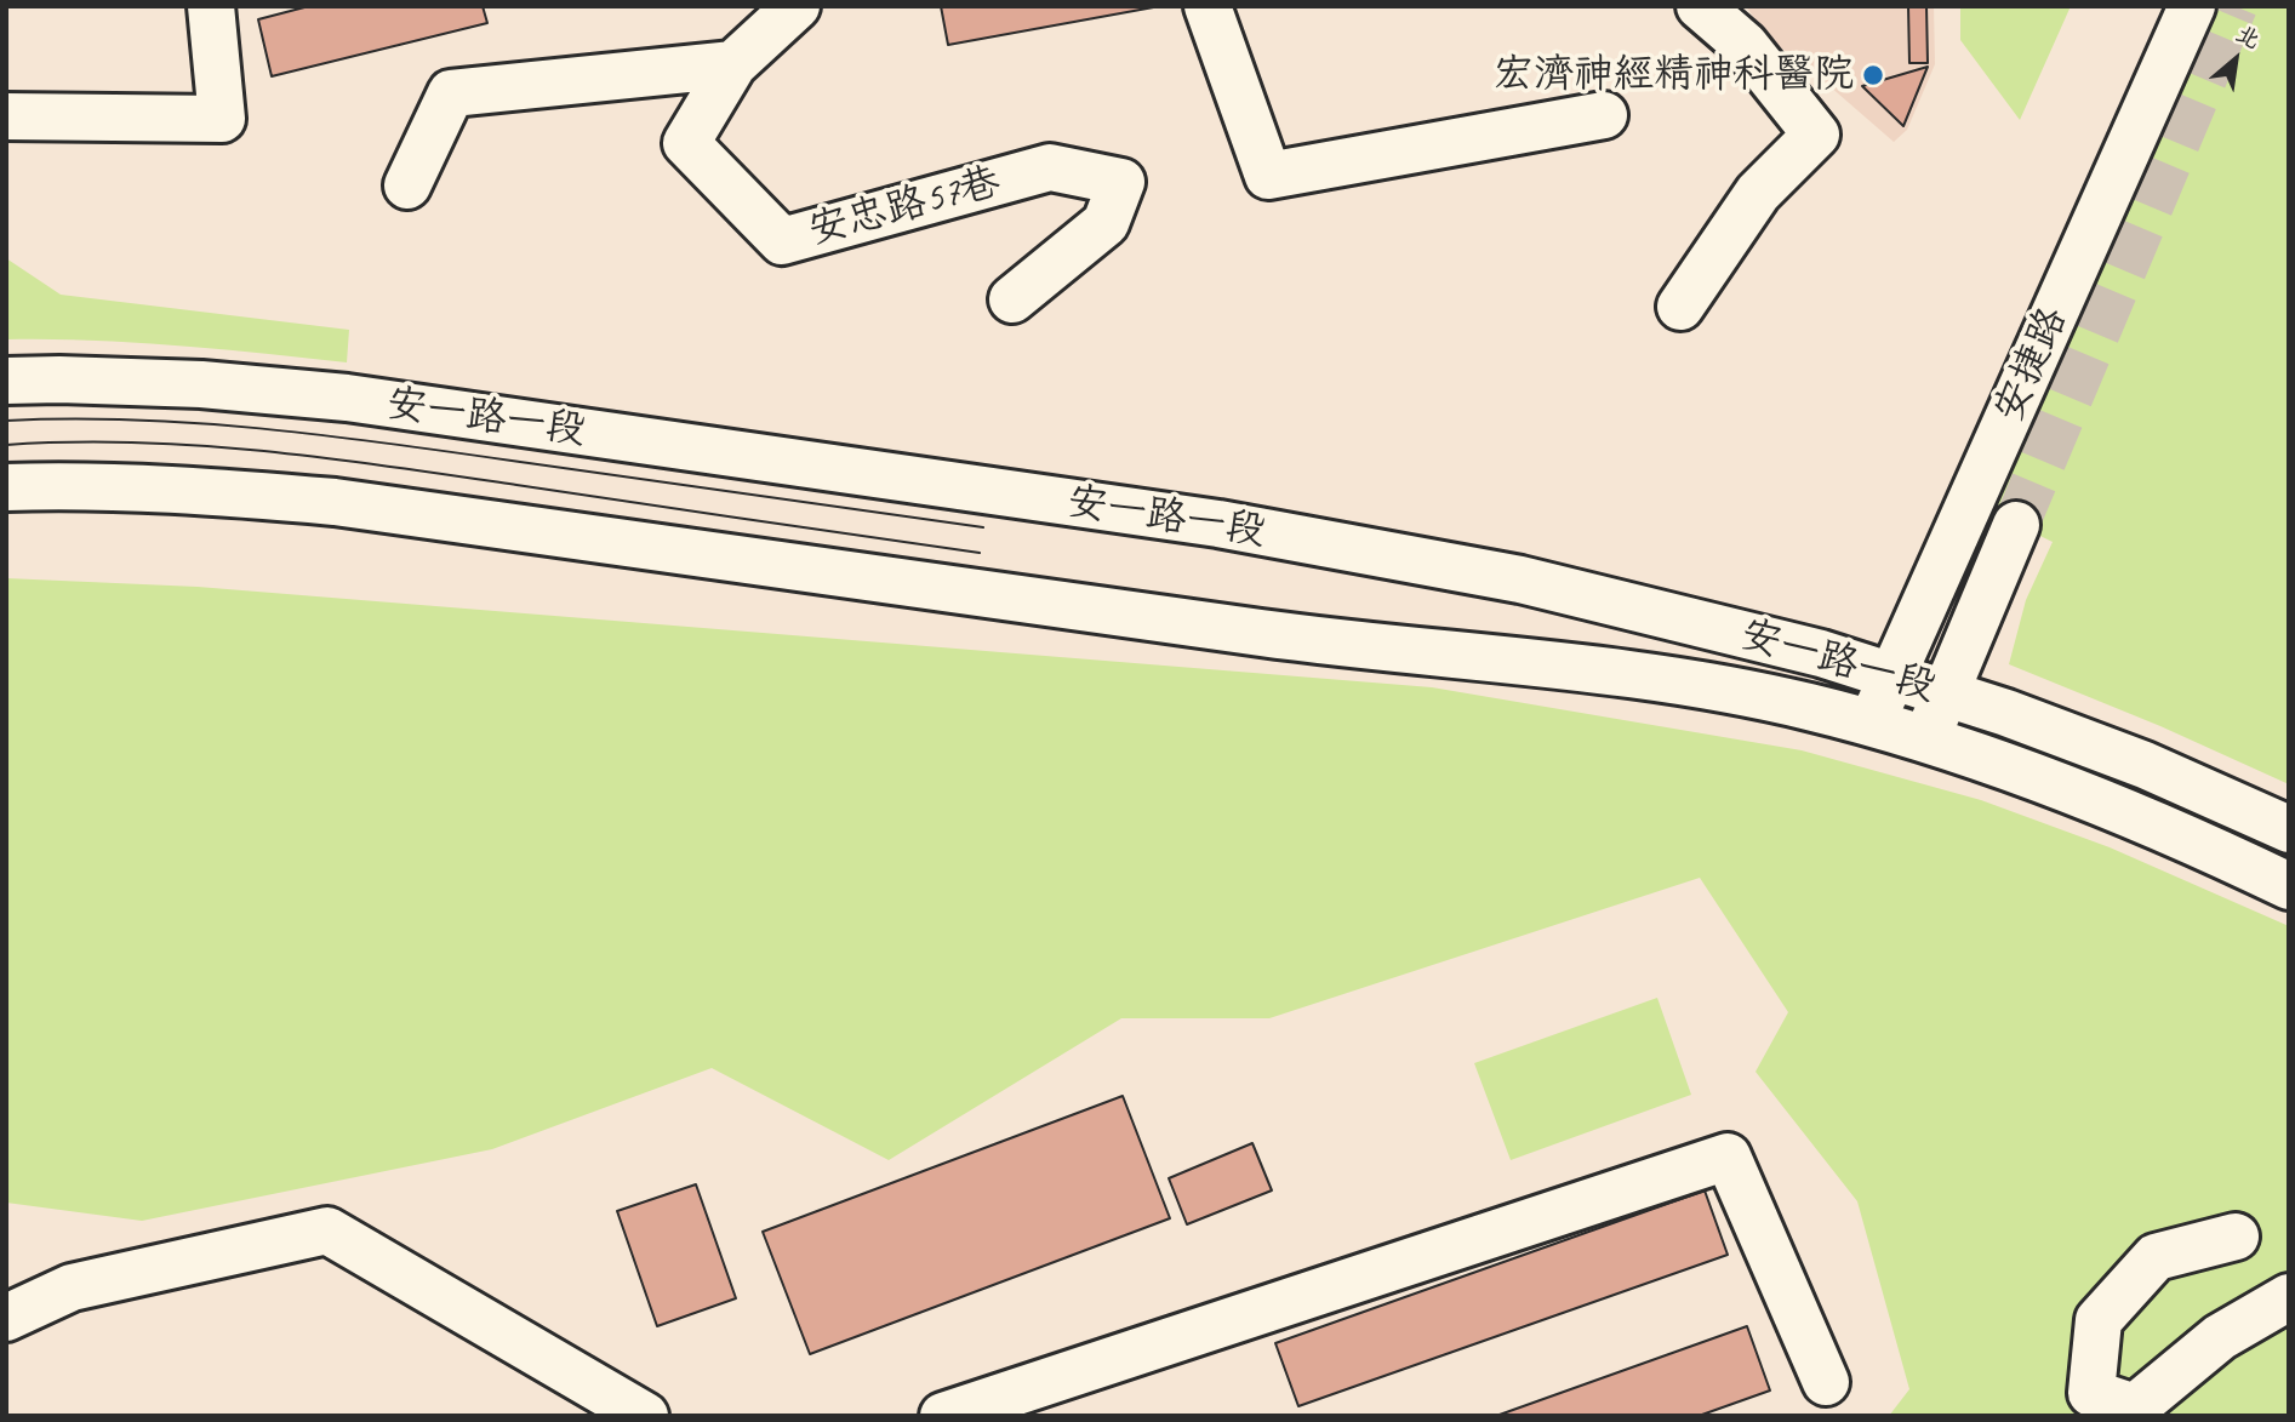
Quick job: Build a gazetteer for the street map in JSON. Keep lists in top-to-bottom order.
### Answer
{
  "streets": {
    "street": ["安忠路57巷", "安捷路", "安一路一段"]
  },
  "crossings": [
    ["安捷路", "安一路一段"]
  ],
  "places": ["宏濟神經精神科醫院"],
  "north": "top right"
}
